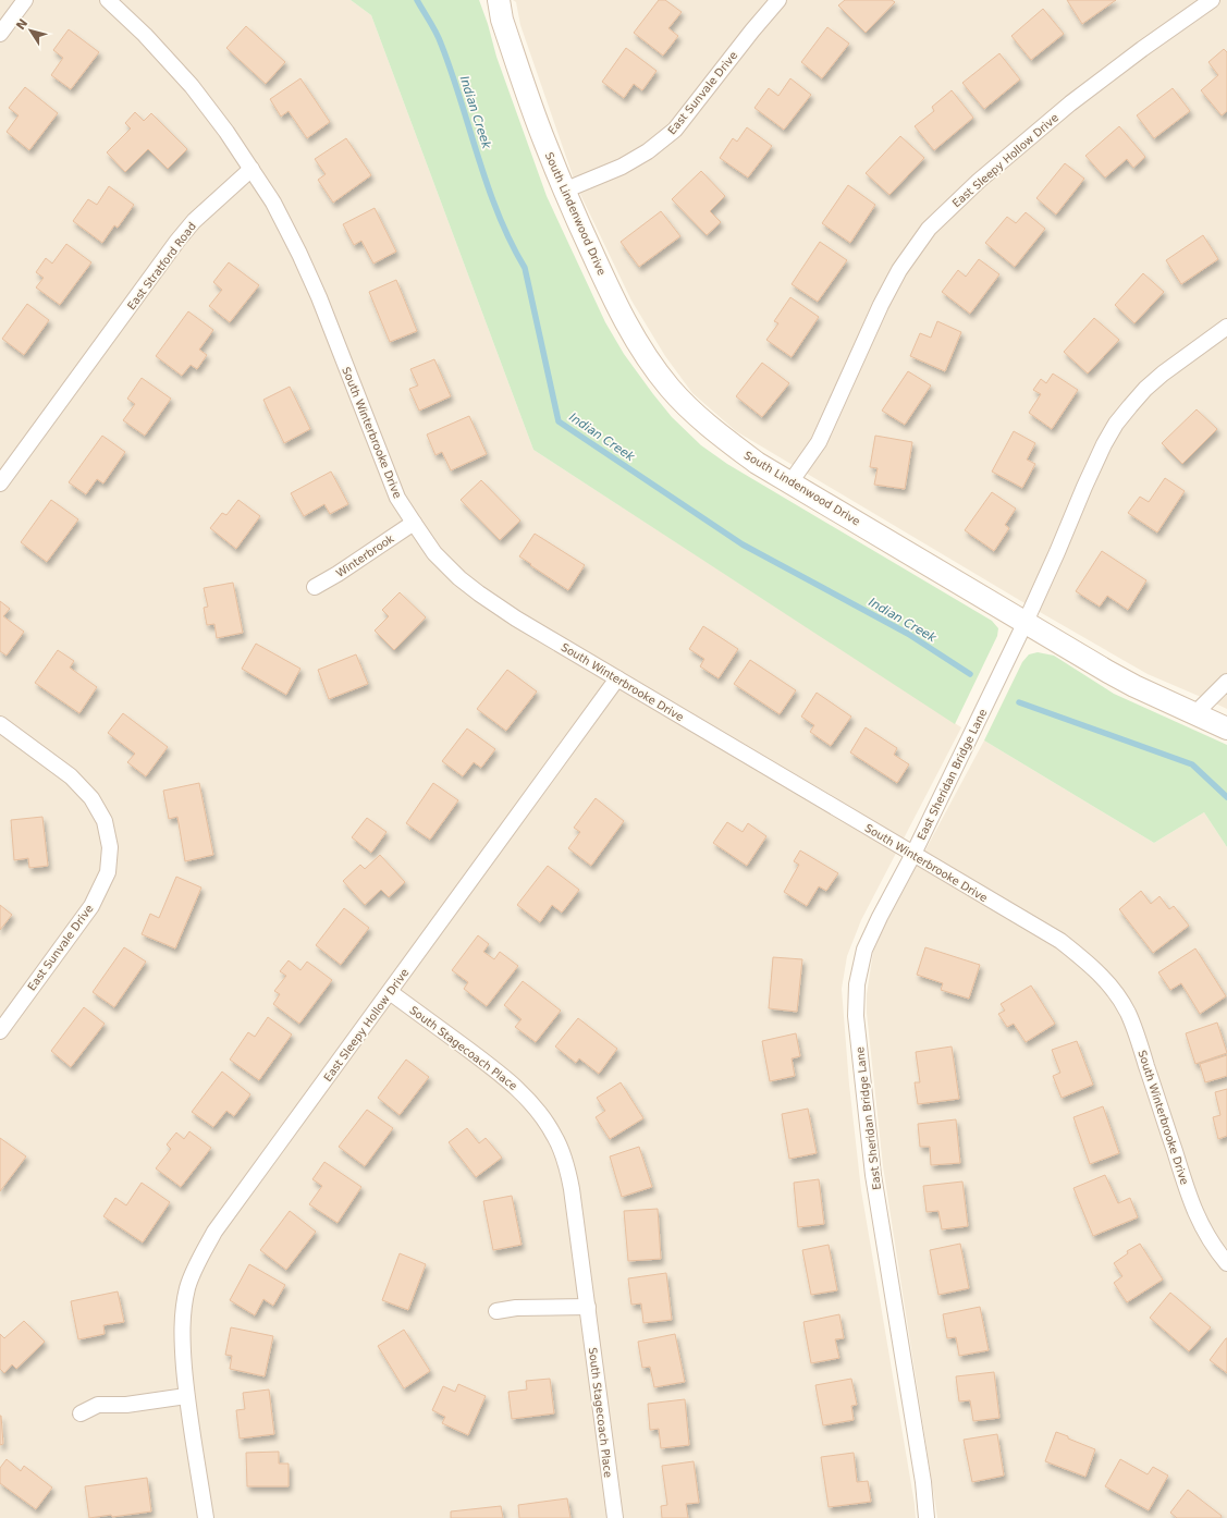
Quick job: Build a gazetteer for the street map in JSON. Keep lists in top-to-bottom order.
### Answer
{
  "streets": {
    "street": [
      "East Sunvale Drive",
      "East Sleepy Hollow Drive",
      "South Lindenwood Drive",
      "East Stratford Road",
      "South Winterbrooke Drive",
      "Winterbrook",
      "East Sheridan Bridge Lane",
      "South Stagecoach Place"
    ]
  },
  "crossings": [
    ["East Sunvale Drive", "South Lindenwood Drive"],
    ["East Sleepy Hollow Drive", "South Lindenwood Drive"],
    ["East Sleepy Hollow Drive", "South Winterbrooke Drive"],
    ["East Sleepy Hollow Drive", "South Stagecoach Place"],
    ["South Lindenwood Drive", "East Sheridan Bridge Lane"],
    ["East Stratford Road", "South Winterbrooke Drive"],
    ["South Winterbrooke Drive", "Winterbrook"],
    ["South Winterbrooke Drive", "East Sheridan Bridge Lane"]
  ],
  "water": ["Indian Creek"],
  "north": "top left"
}
